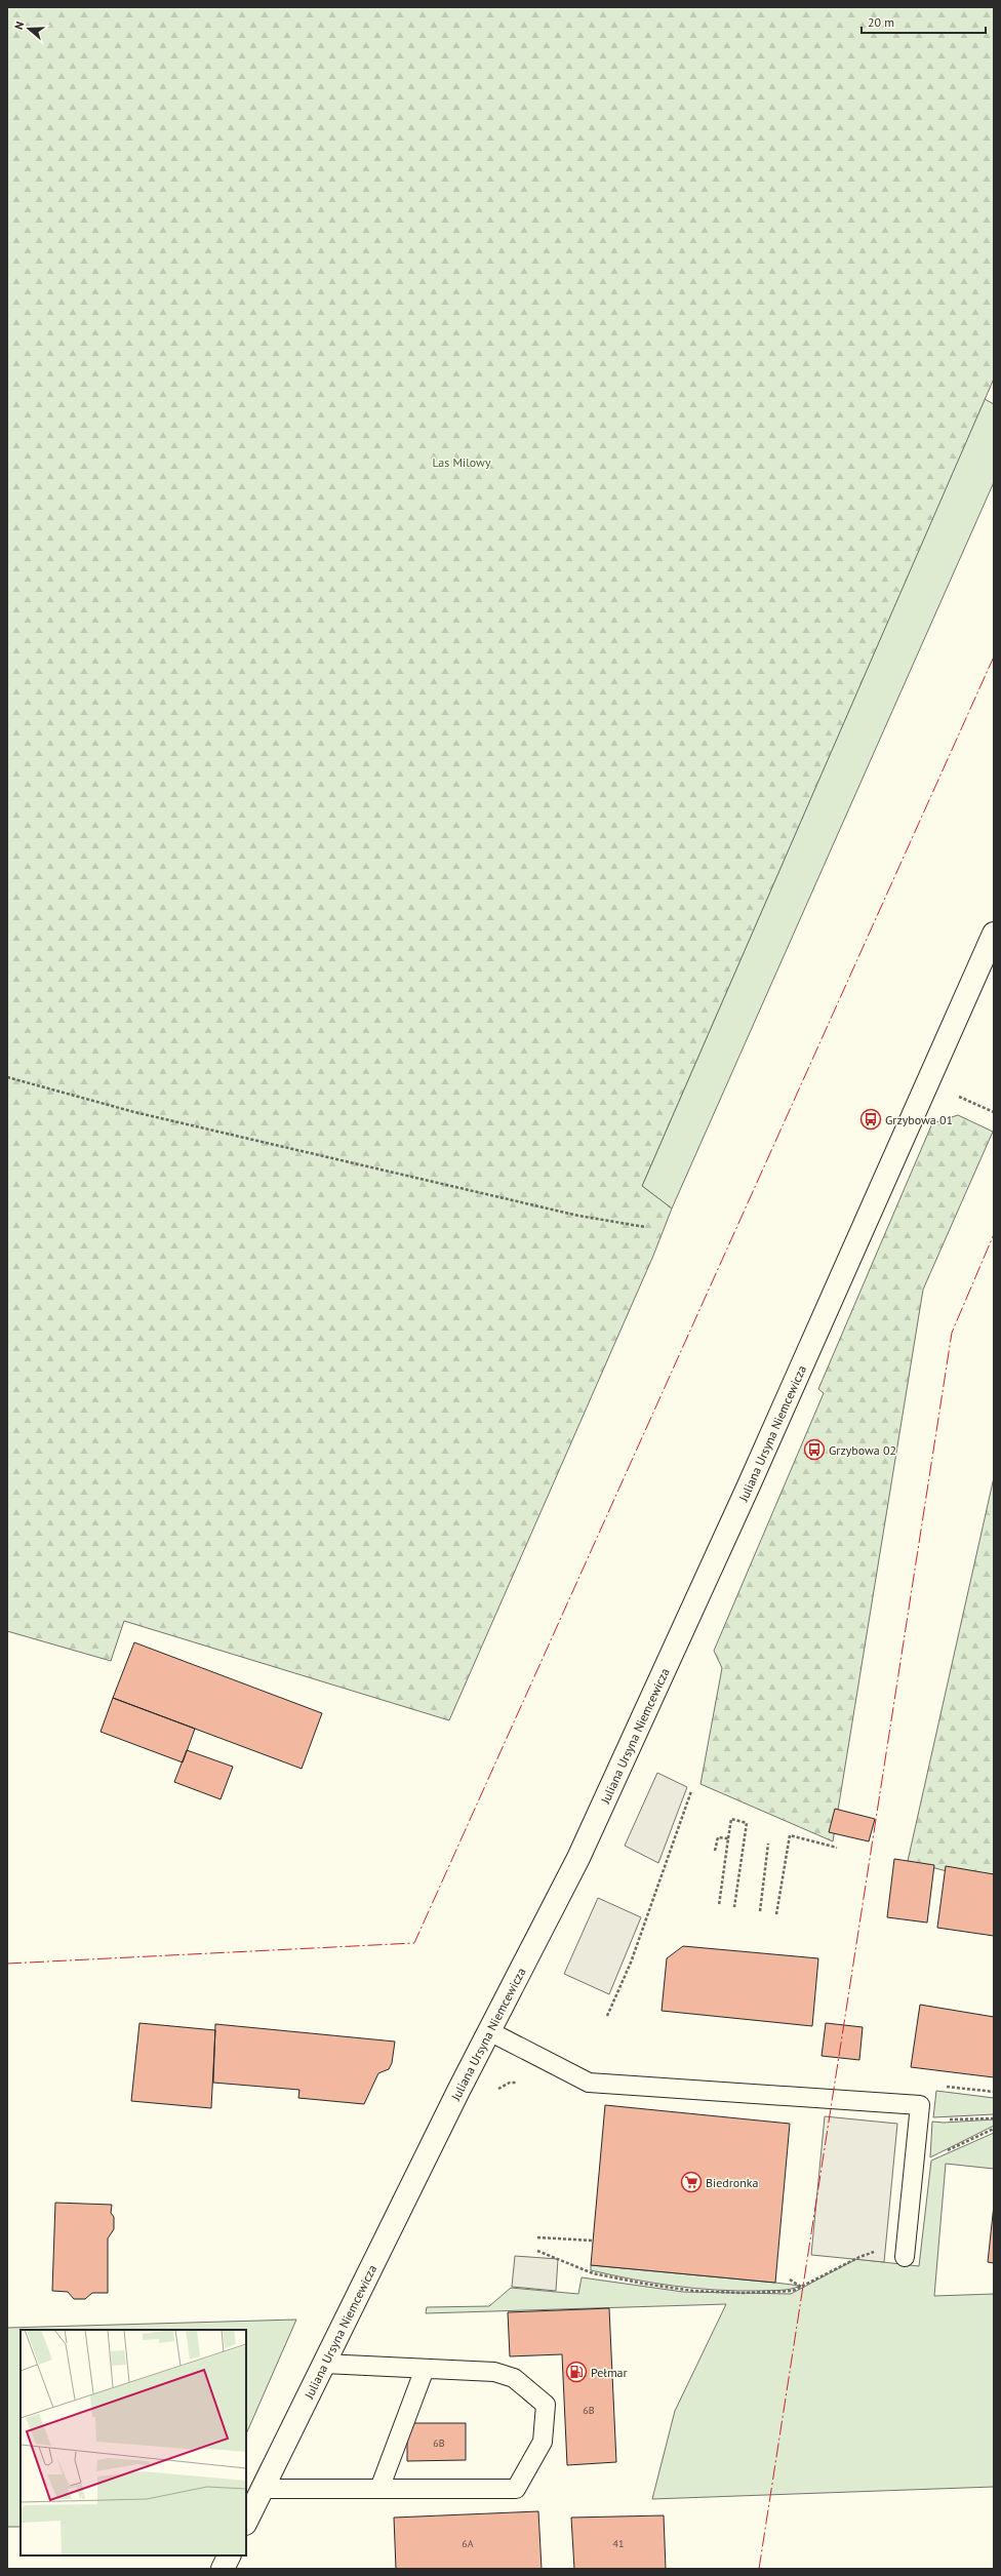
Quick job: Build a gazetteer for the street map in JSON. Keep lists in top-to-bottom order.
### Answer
{
  "streets": {
    "street": ["Juliana Ursyna Niemcewicza"]
  },
  "parks": ["Las Milowy"],
  "places": {
    "bus stop": ["Grzybowa 01", "Grzybowa 02"],
    "supermarket": ["Biedronka"],
    "fuel station": ["Pełmar"]
  },
  "house_numbers": [
    "6B",
    "6B",
    "6A",
    "41"
  ],
  "scale_bar": "20 m",
  "north": "left"
}
